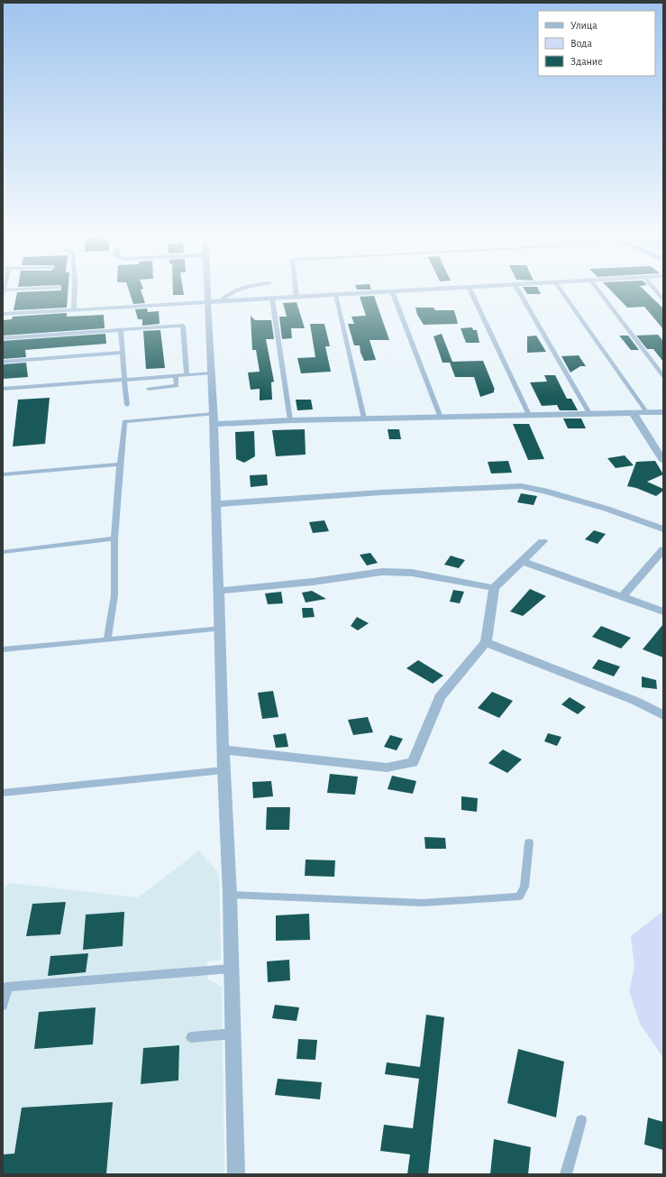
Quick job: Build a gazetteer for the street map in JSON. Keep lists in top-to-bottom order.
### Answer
{
  "legend": ["Улица", "Вода", "Здание"]
}
